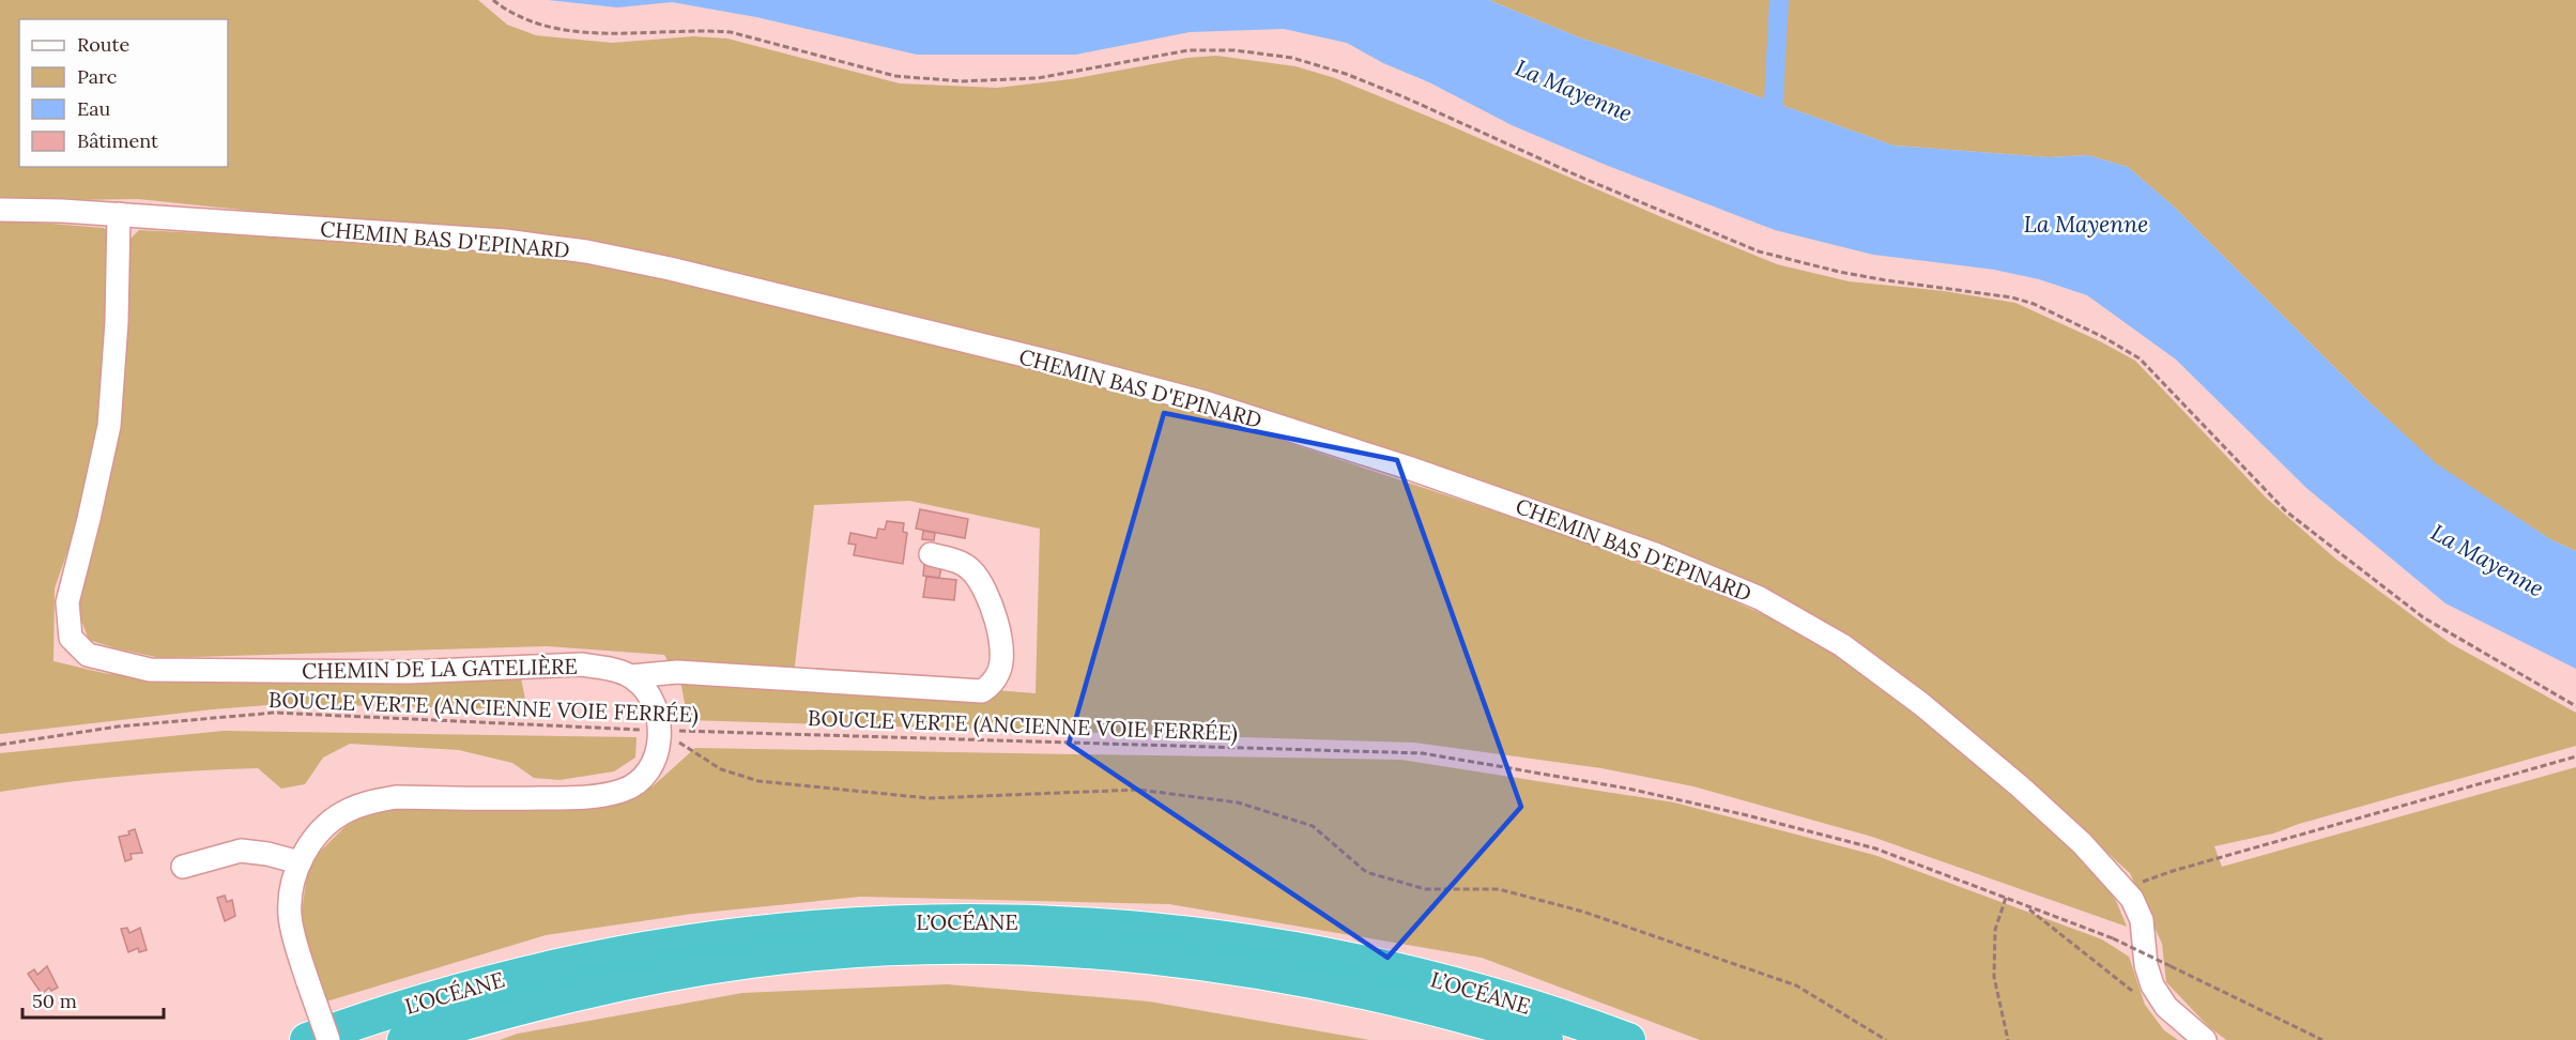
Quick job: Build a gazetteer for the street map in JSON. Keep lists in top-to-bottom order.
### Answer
{
  "streets": {
    "highway": ["L’OCÉANE"],
    "street": ["CHEMIN BAS D'EPINARD", "CHEMIN DE LA GATELIÈRE"],
    "path": ["BOUCLE VERTE (ANCIENNE VOIE FERRÉE)"]
  },
  "crossings": [
    ["CHEMIN BAS D'EPINARD", "CHEMIN DE LA GATELIÈRE"]
  ],
  "water": ["La Mayenne"],
  "legend": [
    "Route",
    "Parc",
    "Eau",
    "Bâtiment"
  ],
  "scale_bar": "50 m"
}
